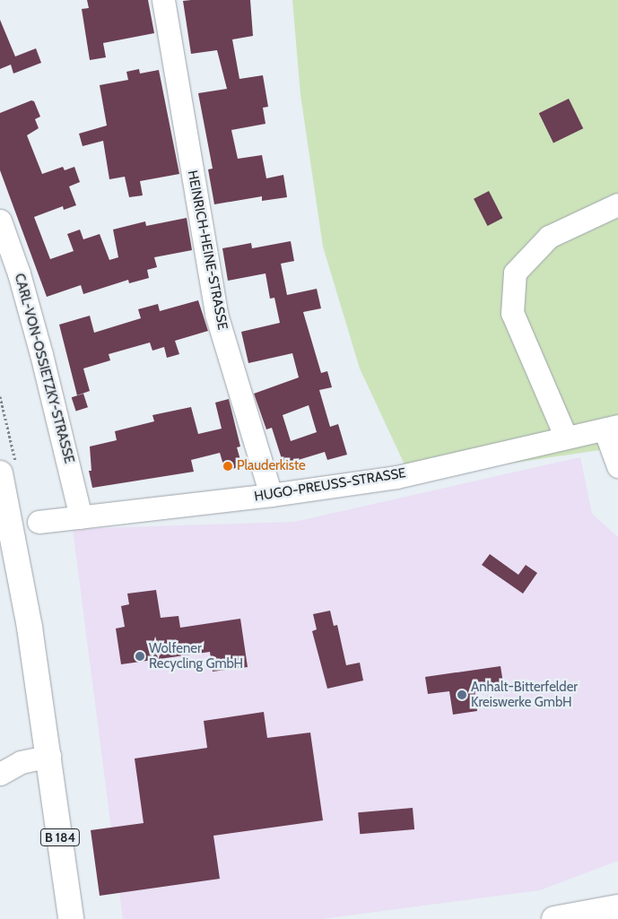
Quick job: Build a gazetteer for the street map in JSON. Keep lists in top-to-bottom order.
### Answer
{
  "streets": {
    "main road": ["B 184"],
    "street": ["HEINRICH-HEINE-STRASSE", "CARL-VON-OSSIETZKY-STRASSE", "HUGO-PREUSS-STRASSE"]
  },
  "crossings": [
    ["HEINRICH-HEINE-STRASSE", "HUGO-PREUSS-STRASSE"],
    ["CARL-VON-OSSIETZKY-STRASSE", "HUGO-PREUSS-STRASSE"]
  ],
  "places": ["Plauderkiste", "Wolfener Recycling GmbH", "Anhalt-Bitterfelder Kreiswerke GmbH"]
}
